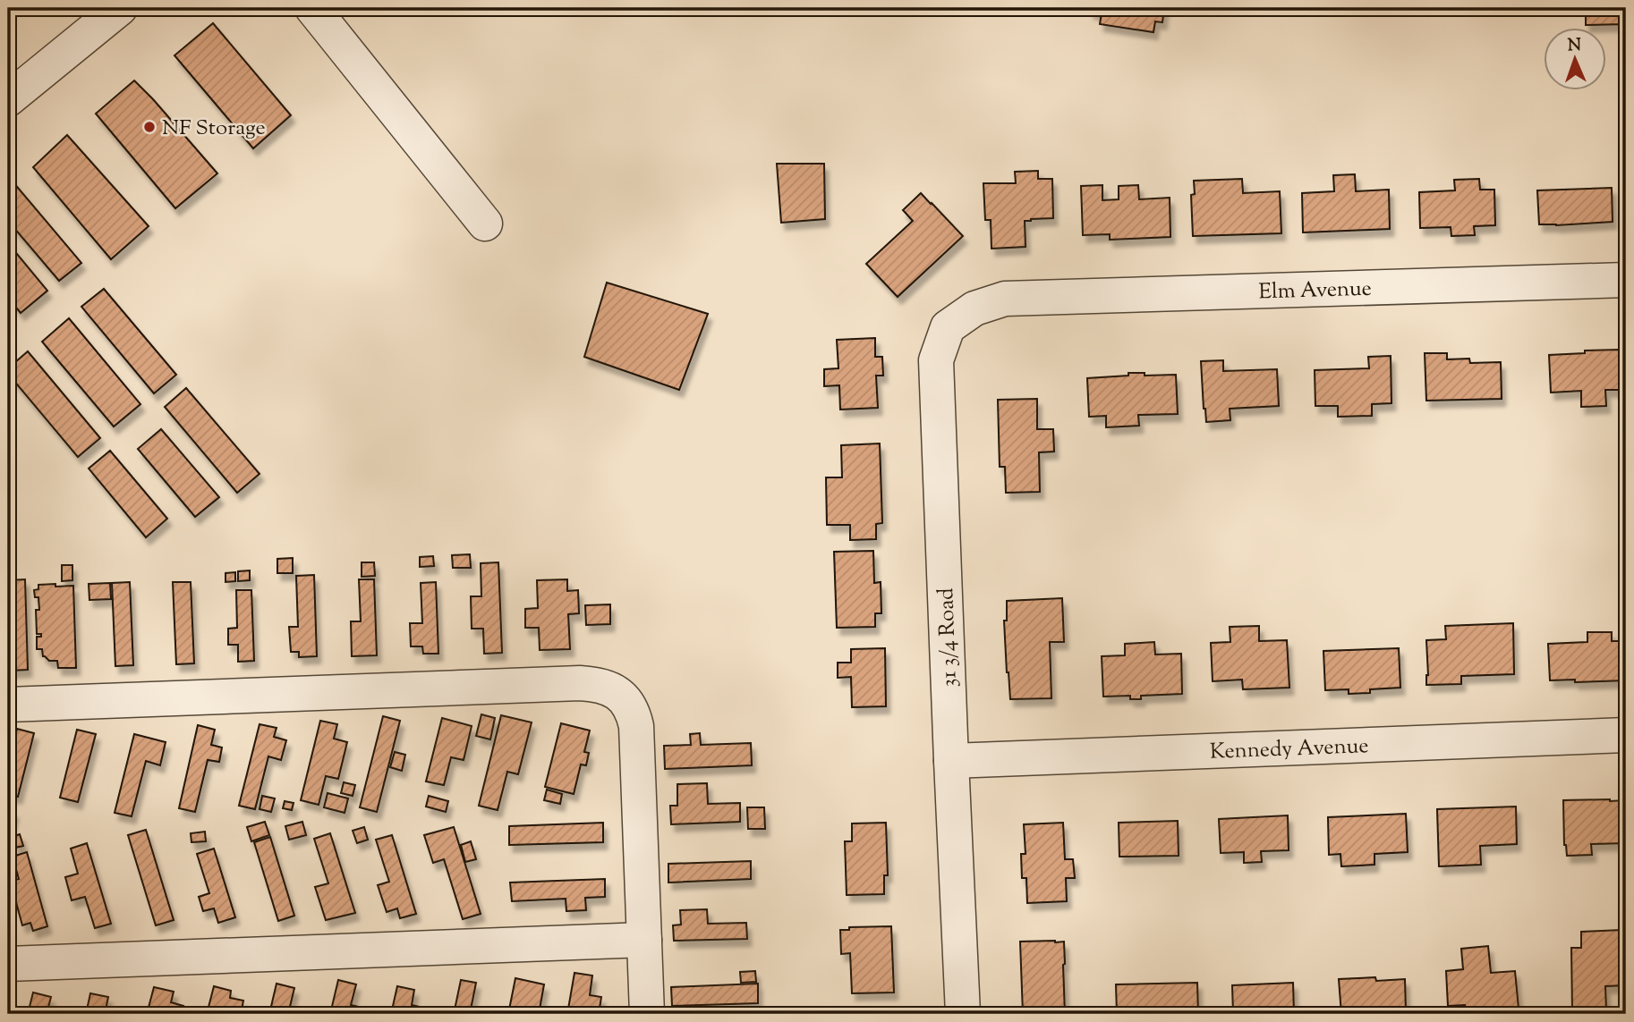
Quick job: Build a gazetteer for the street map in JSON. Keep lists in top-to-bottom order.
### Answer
{
  "streets": {
    "street": ["Elm Avenue", "31 3/4 Road", "Kennedy Avenue"]
  },
  "crossings": [
    ["Elm Avenue", "31 3/4 Road"],
    ["31 3/4 Road", "Kennedy Avenue"]
  ],
  "places": ["NF Storage"],
  "north": "top"
}
